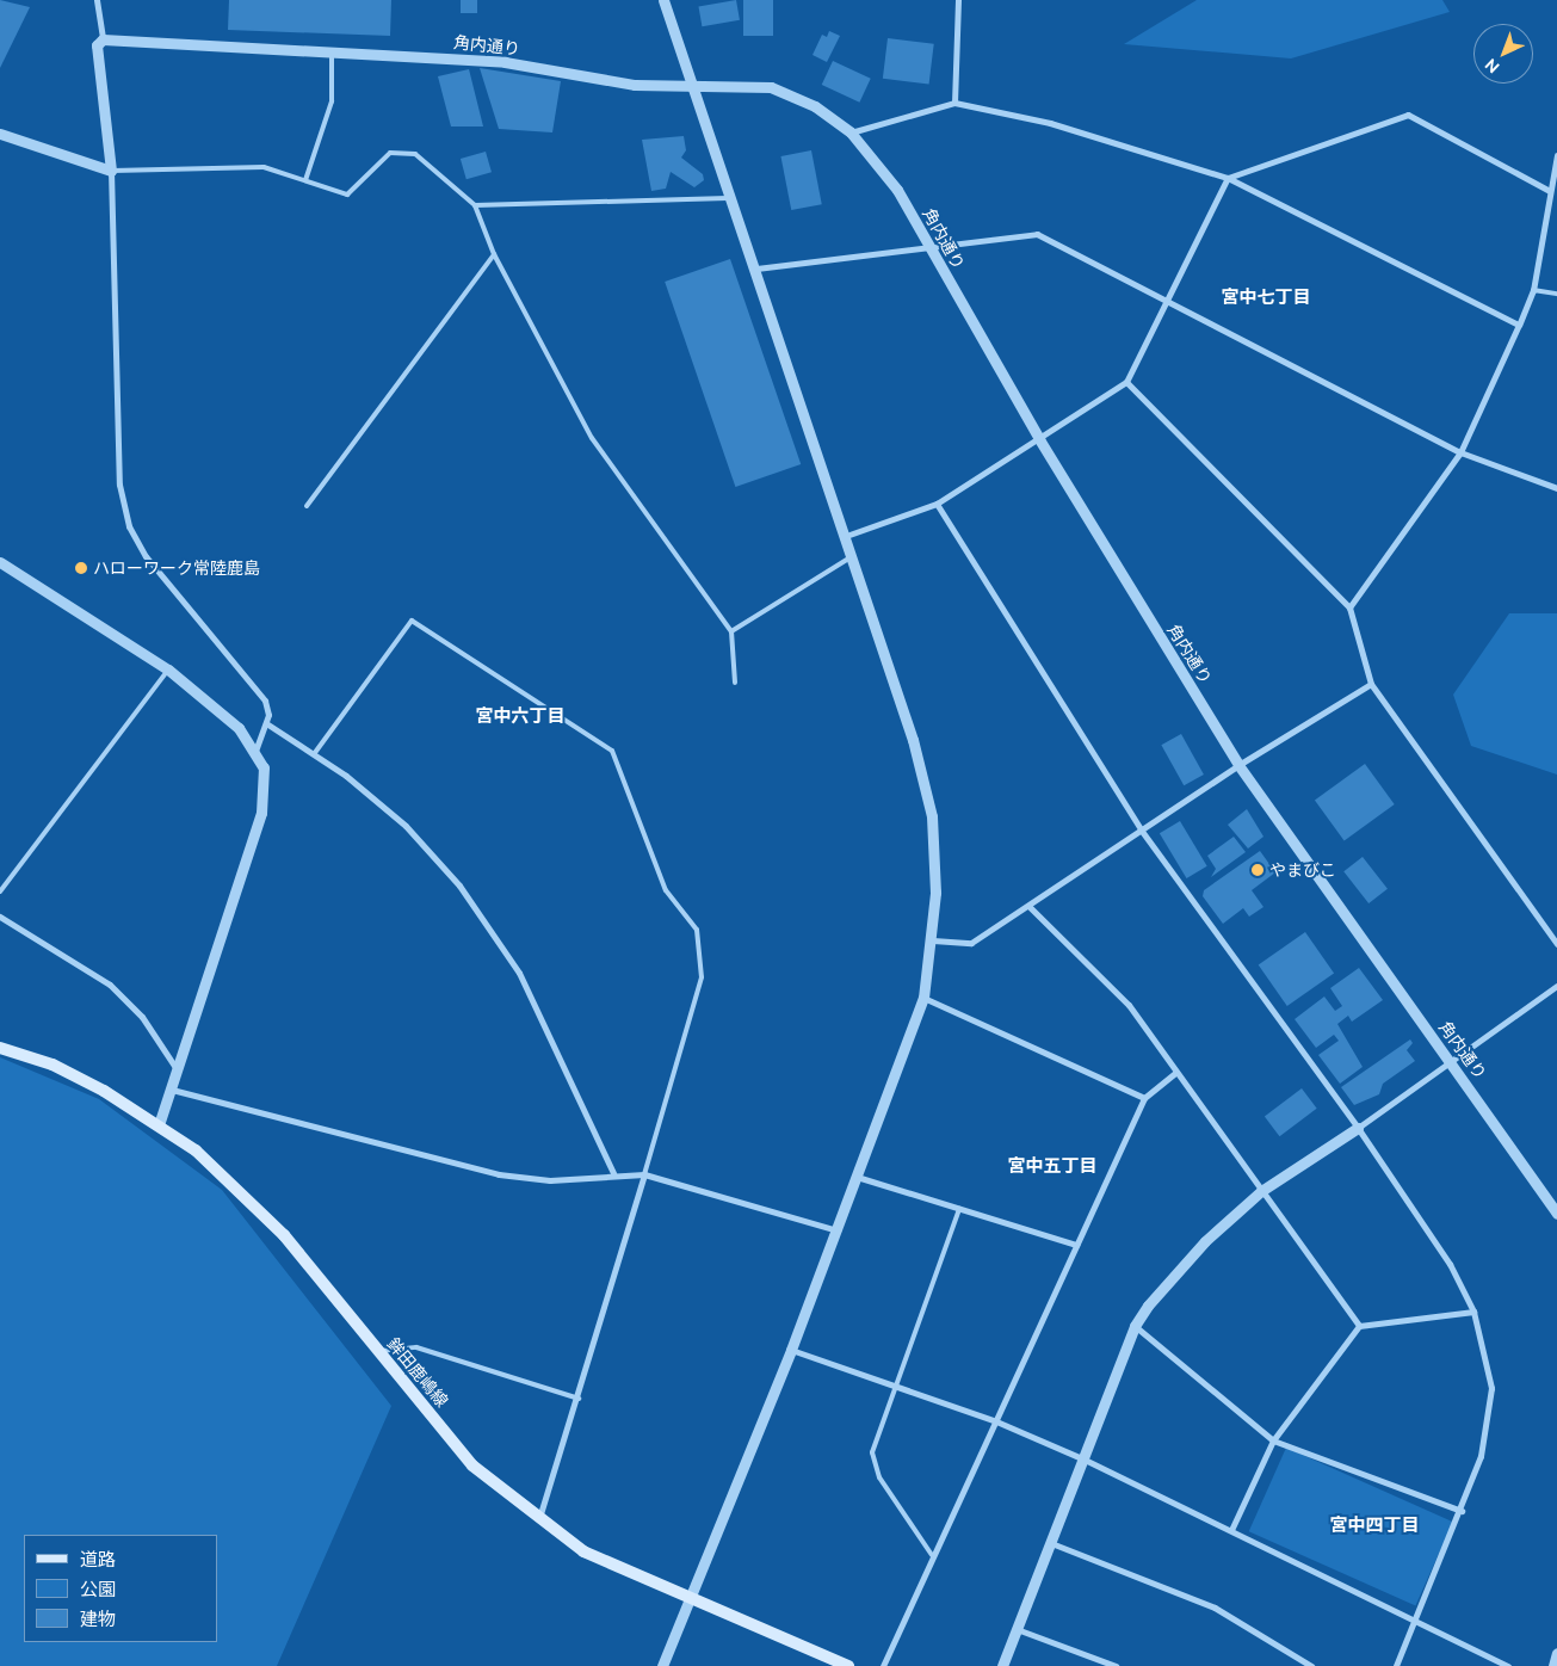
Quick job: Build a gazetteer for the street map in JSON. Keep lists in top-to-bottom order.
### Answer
{
  "streets": {
    "main road": ["鉾田鹿嶋線"],
    "street": ["角内通り"]
  },
  "districts": [
    "宮中七丁目",
    "宮中六丁目",
    "宮中五丁目",
    "宮中四丁目"
  ],
  "places": ["ハローワーク常陸鹿島", "やまびこ"],
  "legend": ["道路", "公園", "建物"],
  "north": "bottom left"
}
